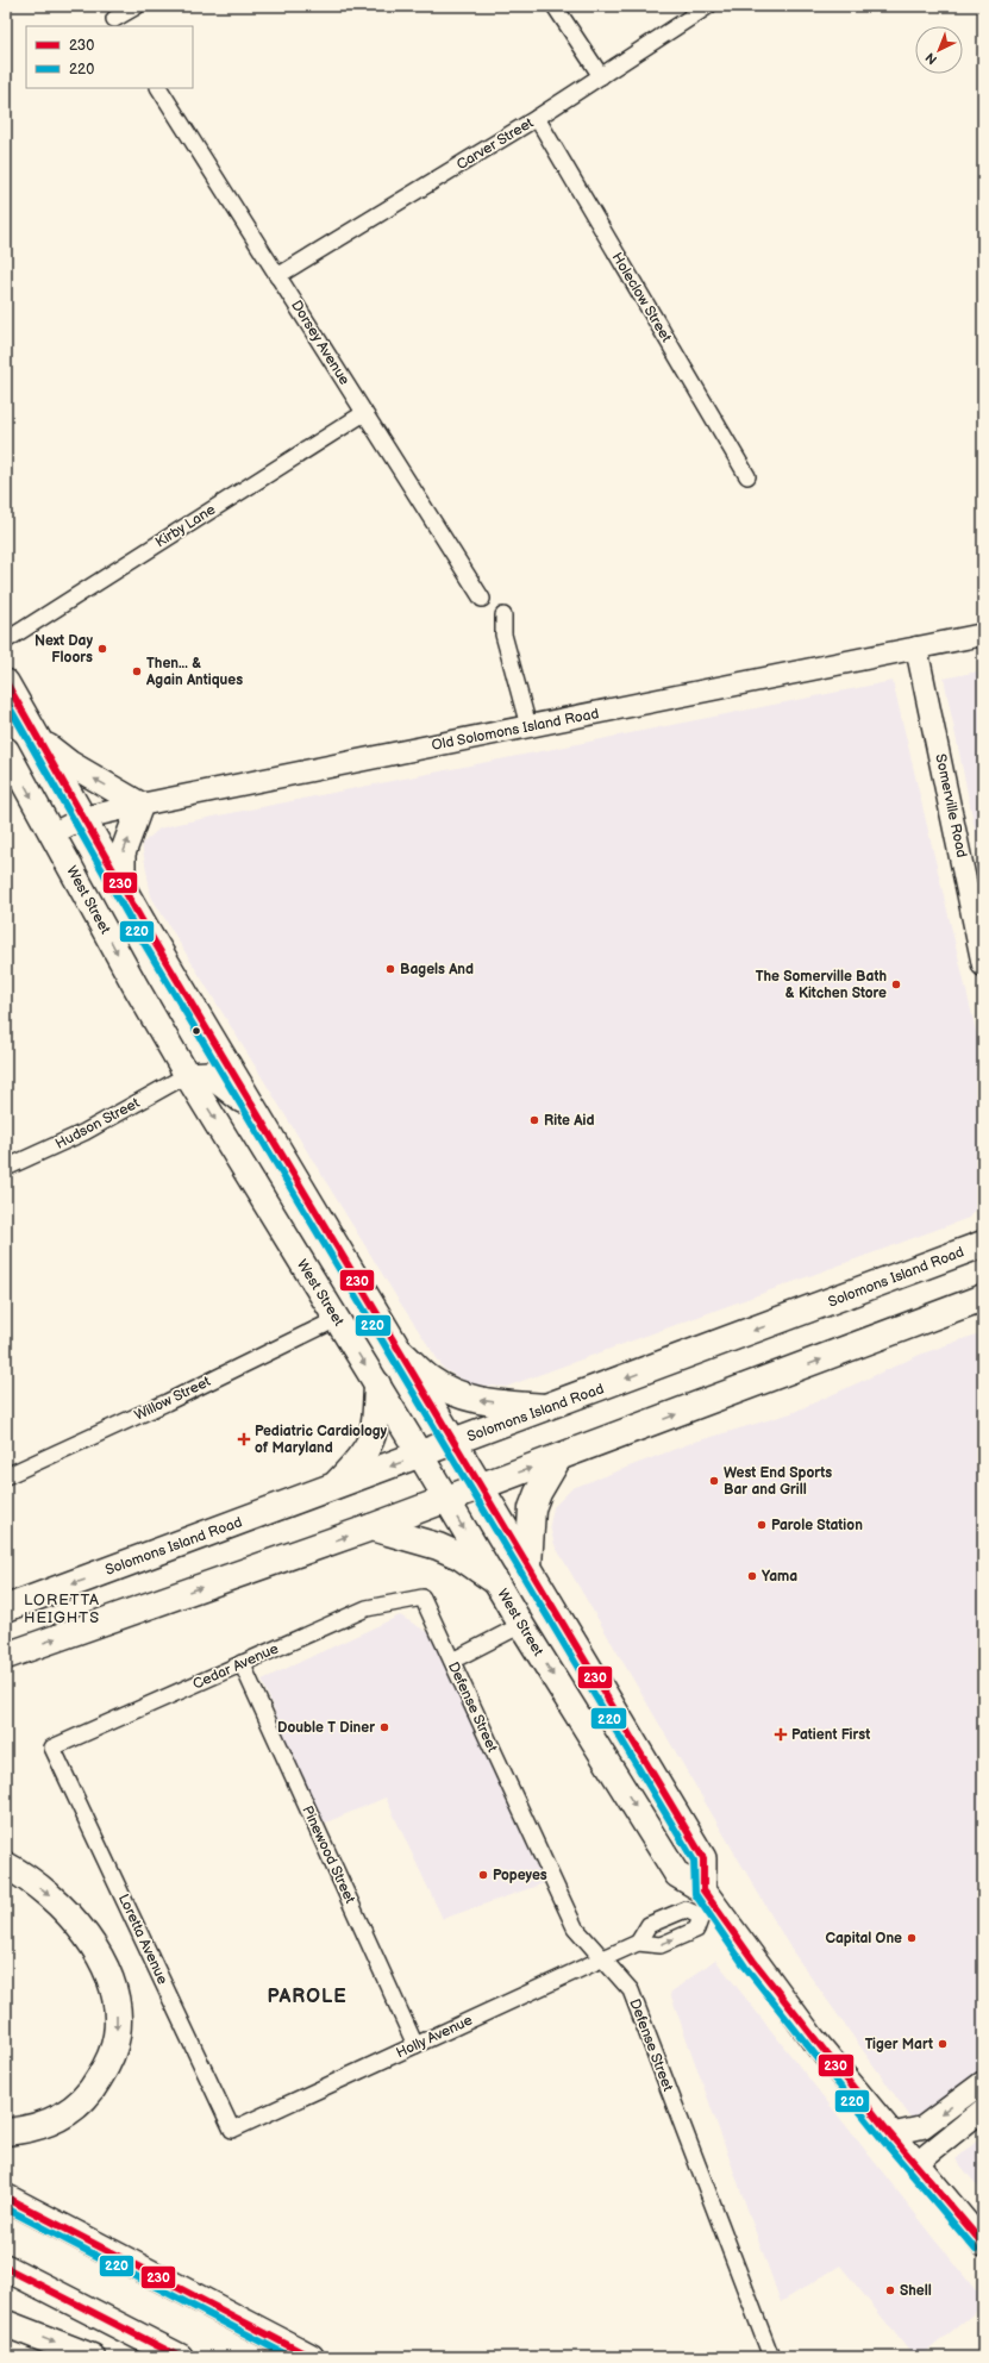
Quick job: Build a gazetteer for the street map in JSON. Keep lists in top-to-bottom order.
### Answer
{
  "streets": {
    "highway": ["Solomons Island Road"],
    "main road": ["Old Solomons Island Road", "Somerville Road", "West Street"],
    "street": [
      "Carver Street",
      "Holeclow Street",
      "Dorsey Avenue",
      "Kirby Lane",
      "Hudson Street",
      "Willow Street",
      "Cedar Avenue",
      "Defense Street",
      "Pinewood Street",
      "Loretta Avenue",
      "Holly Avenue"
    ]
  },
  "crossings": [
    ["Carver Street", "Holeclow Street"],
    ["Carver Street", "Dorsey Avenue"],
    ["Dorsey Avenue", "Kirby Lane"],
    ["Old Solomons Island Road", "Somerville Road"],
    ["Old Solomons Island Road", "West Street"],
    ["West Street", "Hudson Street"],
    ["West Street", "Solomons Island Road"],
    ["West Street", "Willow Street"],
    ["West Street", "Holly Avenue"],
    ["Cedar Avenue", "Defense Street"],
    ["Cedar Avenue", "Pinewood Street"],
    ["Cedar Avenue", "Loretta Avenue"],
    ["Defense Street", "Holly Avenue"],
    ["Pinewood Street", "Holly Avenue"],
    ["Loretta Avenue", "Holly Avenue"]
  ],
  "districts": ["LORETTA HEIGHTS", "PAROLE"],
  "places": {
    "other": [
      "Next Day Floors",
      "Then... & Again Antiques",
      "Bagels And",
      "The Somerville Bath & Kitchen Store",
      "Rite Aid",
      "West End Sports Bar and Grill",
      "Parole Station",
      "Yama",
      "Double T Diner",
      "Popeyes",
      "Capital One",
      "Tiger Mart",
      "Shell"
    ],
    "health": ["Pediatric Cardiology of Maryland", "Patient First"]
  },
  "lines": ["transit line 230", "transit line 220"],
  "legend": ["230", "220"],
  "north": "bottom left"
}
